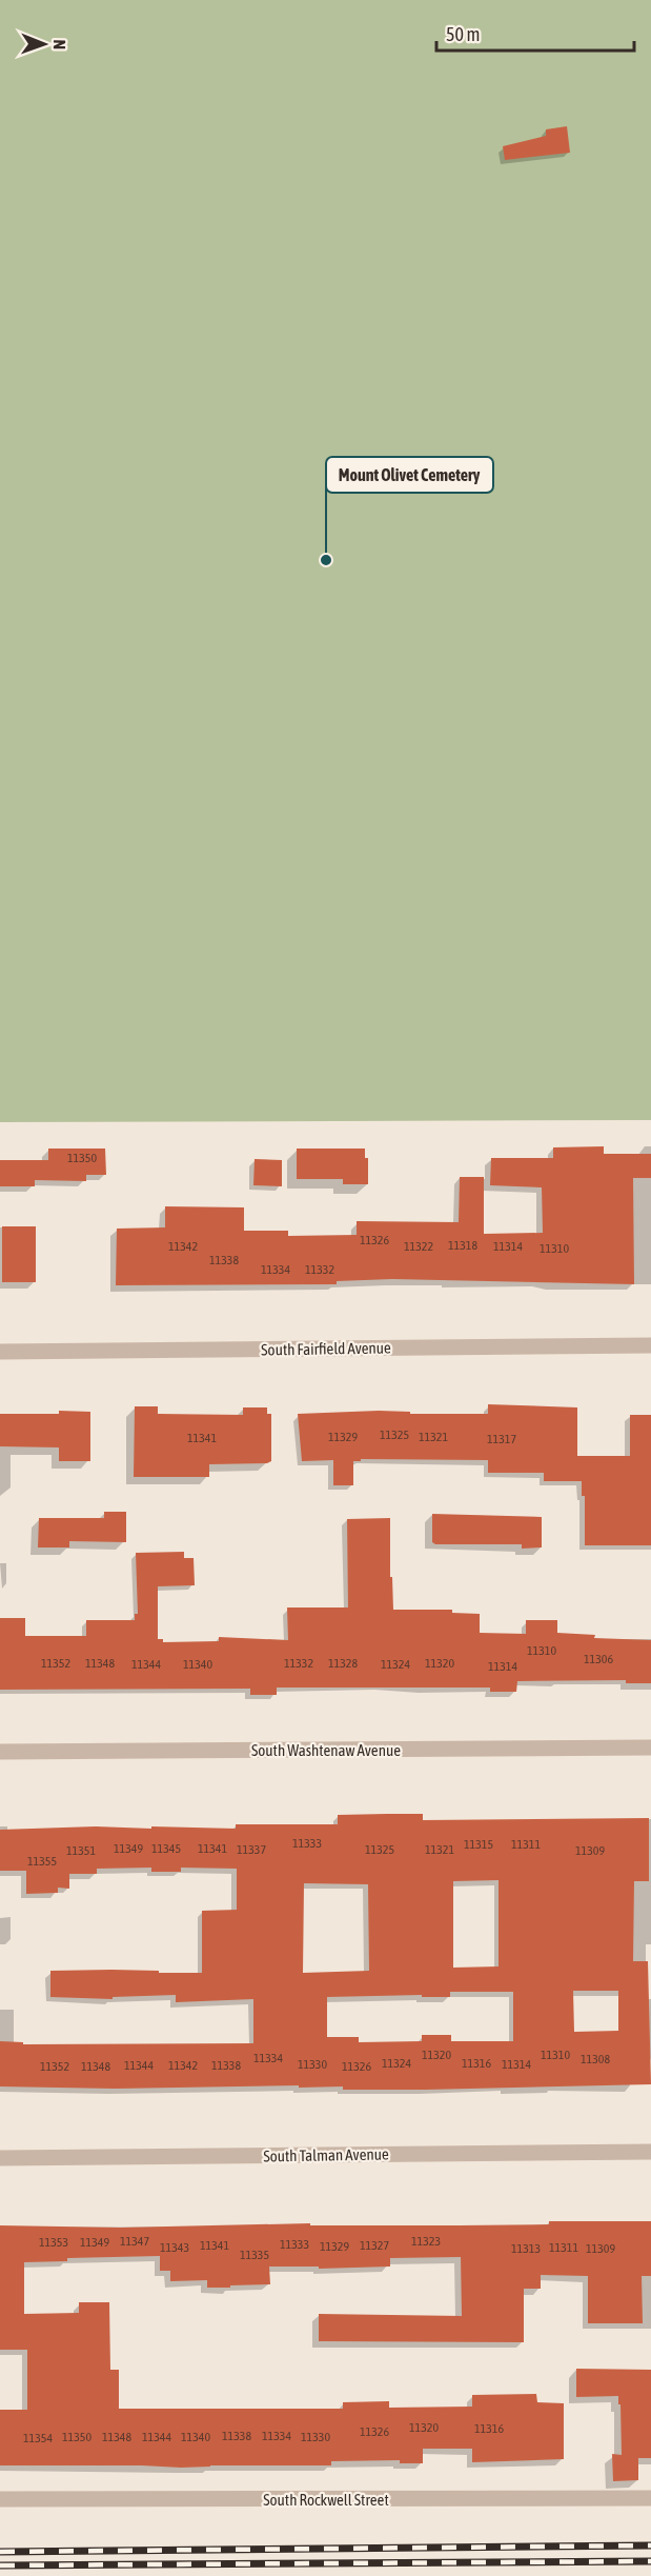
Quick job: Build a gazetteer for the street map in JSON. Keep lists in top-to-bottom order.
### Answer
{
  "streets": {
    "street": [
      "South Fairfield Avenue",
      "South Washtenaw Avenue",
      "South Talman Avenue",
      "South Rockwell Street"
    ]
  },
  "places": ["Mount Olivet Cemetery"],
  "house_numbers": [
    "11350",
    "11326",
    "11318",
    "11342",
    "11322",
    "11314",
    "11310",
    "11338",
    "11334",
    "11332",
    "11325",
    "11329",
    "11321",
    "11341",
    "11317",
    "11310",
    "11306",
    "11352",
    "11348",
    "11332",
    "11328",
    "11320",
    "11344",
    "11340",
    "11324",
    "11314",
    "11333",
    "11315",
    "11311",
    "11349",
    "11345",
    "11341",
    "11337",
    "11325",
    "11321",
    "11351",
    "11309",
    "11355",
    "11320",
    "11310",
    "11334",
    "11308",
    "11324",
    "11316",
    "11330",
    "11314",
    "11344",
    "11342",
    "11338",
    "11352",
    "11348",
    "11326",
    "11347",
    "11323",
    "11353",
    "11349",
    "11333",
    "11341",
    "11327",
    "11329",
    "11343",
    "11311",
    "11313",
    "11309",
    "11335",
    "11320",
    "11316",
    "11326",
    "11338",
    "11334",
    "11350",
    "11348",
    "11344",
    "11340",
    "11330",
    "11354"
  ],
  "scale_bar": "50 m",
  "north": "right"
}
